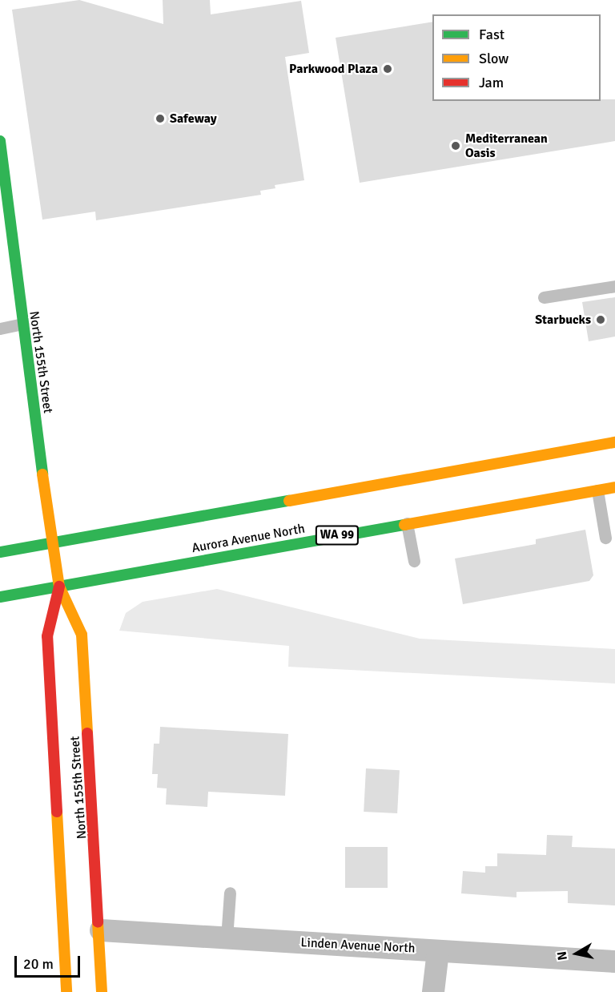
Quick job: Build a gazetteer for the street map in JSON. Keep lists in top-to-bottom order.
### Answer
{
  "streets": {
    "main road": ["North 155th Street", "WA 99", "Aurora Avenue North"],
    "street": ["Linden Avenue North"]
  },
  "crossings": [
    ["North 155th Street", "Aurora Avenue North"],
    ["North 155th Street", "Linden Avenue North"]
  ],
  "places": [
    "Parkwood Plaza",
    "Safeway",
    "Mediterranean Oasis",
    "Starbucks"
  ],
  "legend": ["Fast", "Slow", "Jam"],
  "scale_bar": "20 m",
  "north": "left"
}
